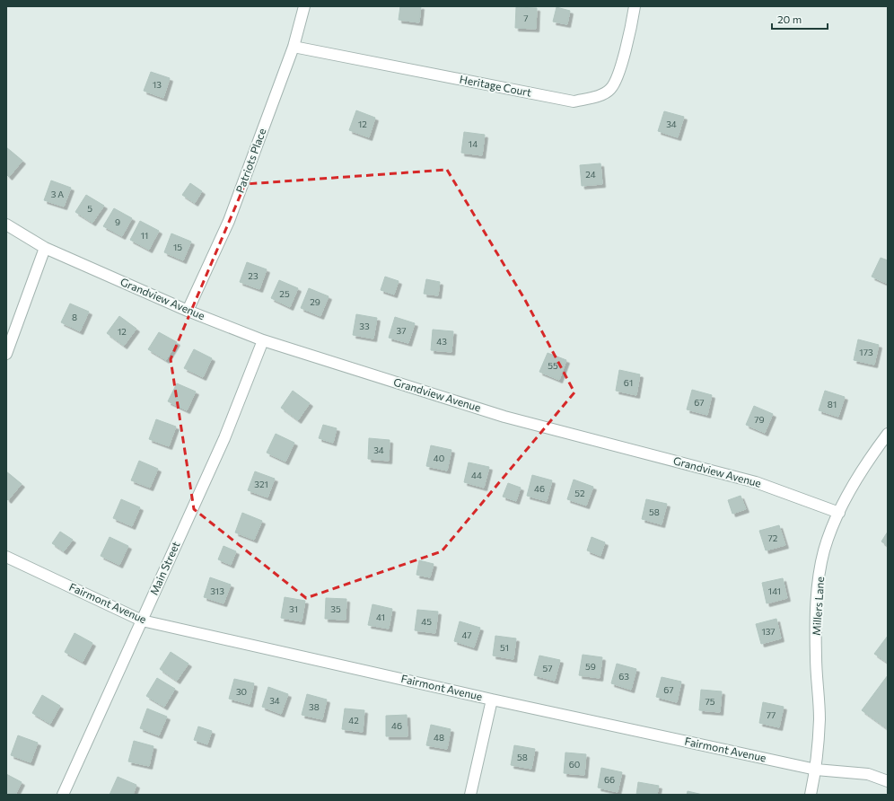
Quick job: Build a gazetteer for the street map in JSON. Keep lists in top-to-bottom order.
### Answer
{
  "streets": {
    "street": [
      "Heritage Court",
      "Patriots Place",
      "Grandview Avenue",
      "Main Street",
      "Fairmont Avenue",
      "Millers Lane"
    ]
  },
  "crossings": [
    ["Heritage Court", "Patriots Place"],
    ["Patriots Place", "Grandview Avenue"],
    ["Grandview Avenue", "Main Street"],
    ["Grandview Avenue", "Millers Lane"],
    ["Main Street", "Fairmont Avenue"],
    ["Fairmont Avenue", "Millers Lane"]
  ],
  "house_numbers": [
    "7",
    "13",
    "12",
    "34",
    "14",
    "24",
    "3 A",
    "5",
    "9",
    "11",
    "15",
    "23",
    "25",
    "29",
    "8",
    "33",
    "37",
    "12",
    "43",
    "173",
    "55",
    "61",
    "67",
    "81",
    "79",
    "34",
    "40",
    "44",
    "321",
    "46",
    "52",
    "58",
    "72",
    "313",
    "141",
    "31",
    "35",
    "41",
    "45",
    "137",
    "47",
    "51",
    "59",
    "57",
    "63",
    "67",
    "30",
    "34",
    "75",
    "38",
    "77",
    "42",
    "46",
    "48",
    "58",
    "60",
    "66"
  ],
  "scale_bar": "20 m"
}
